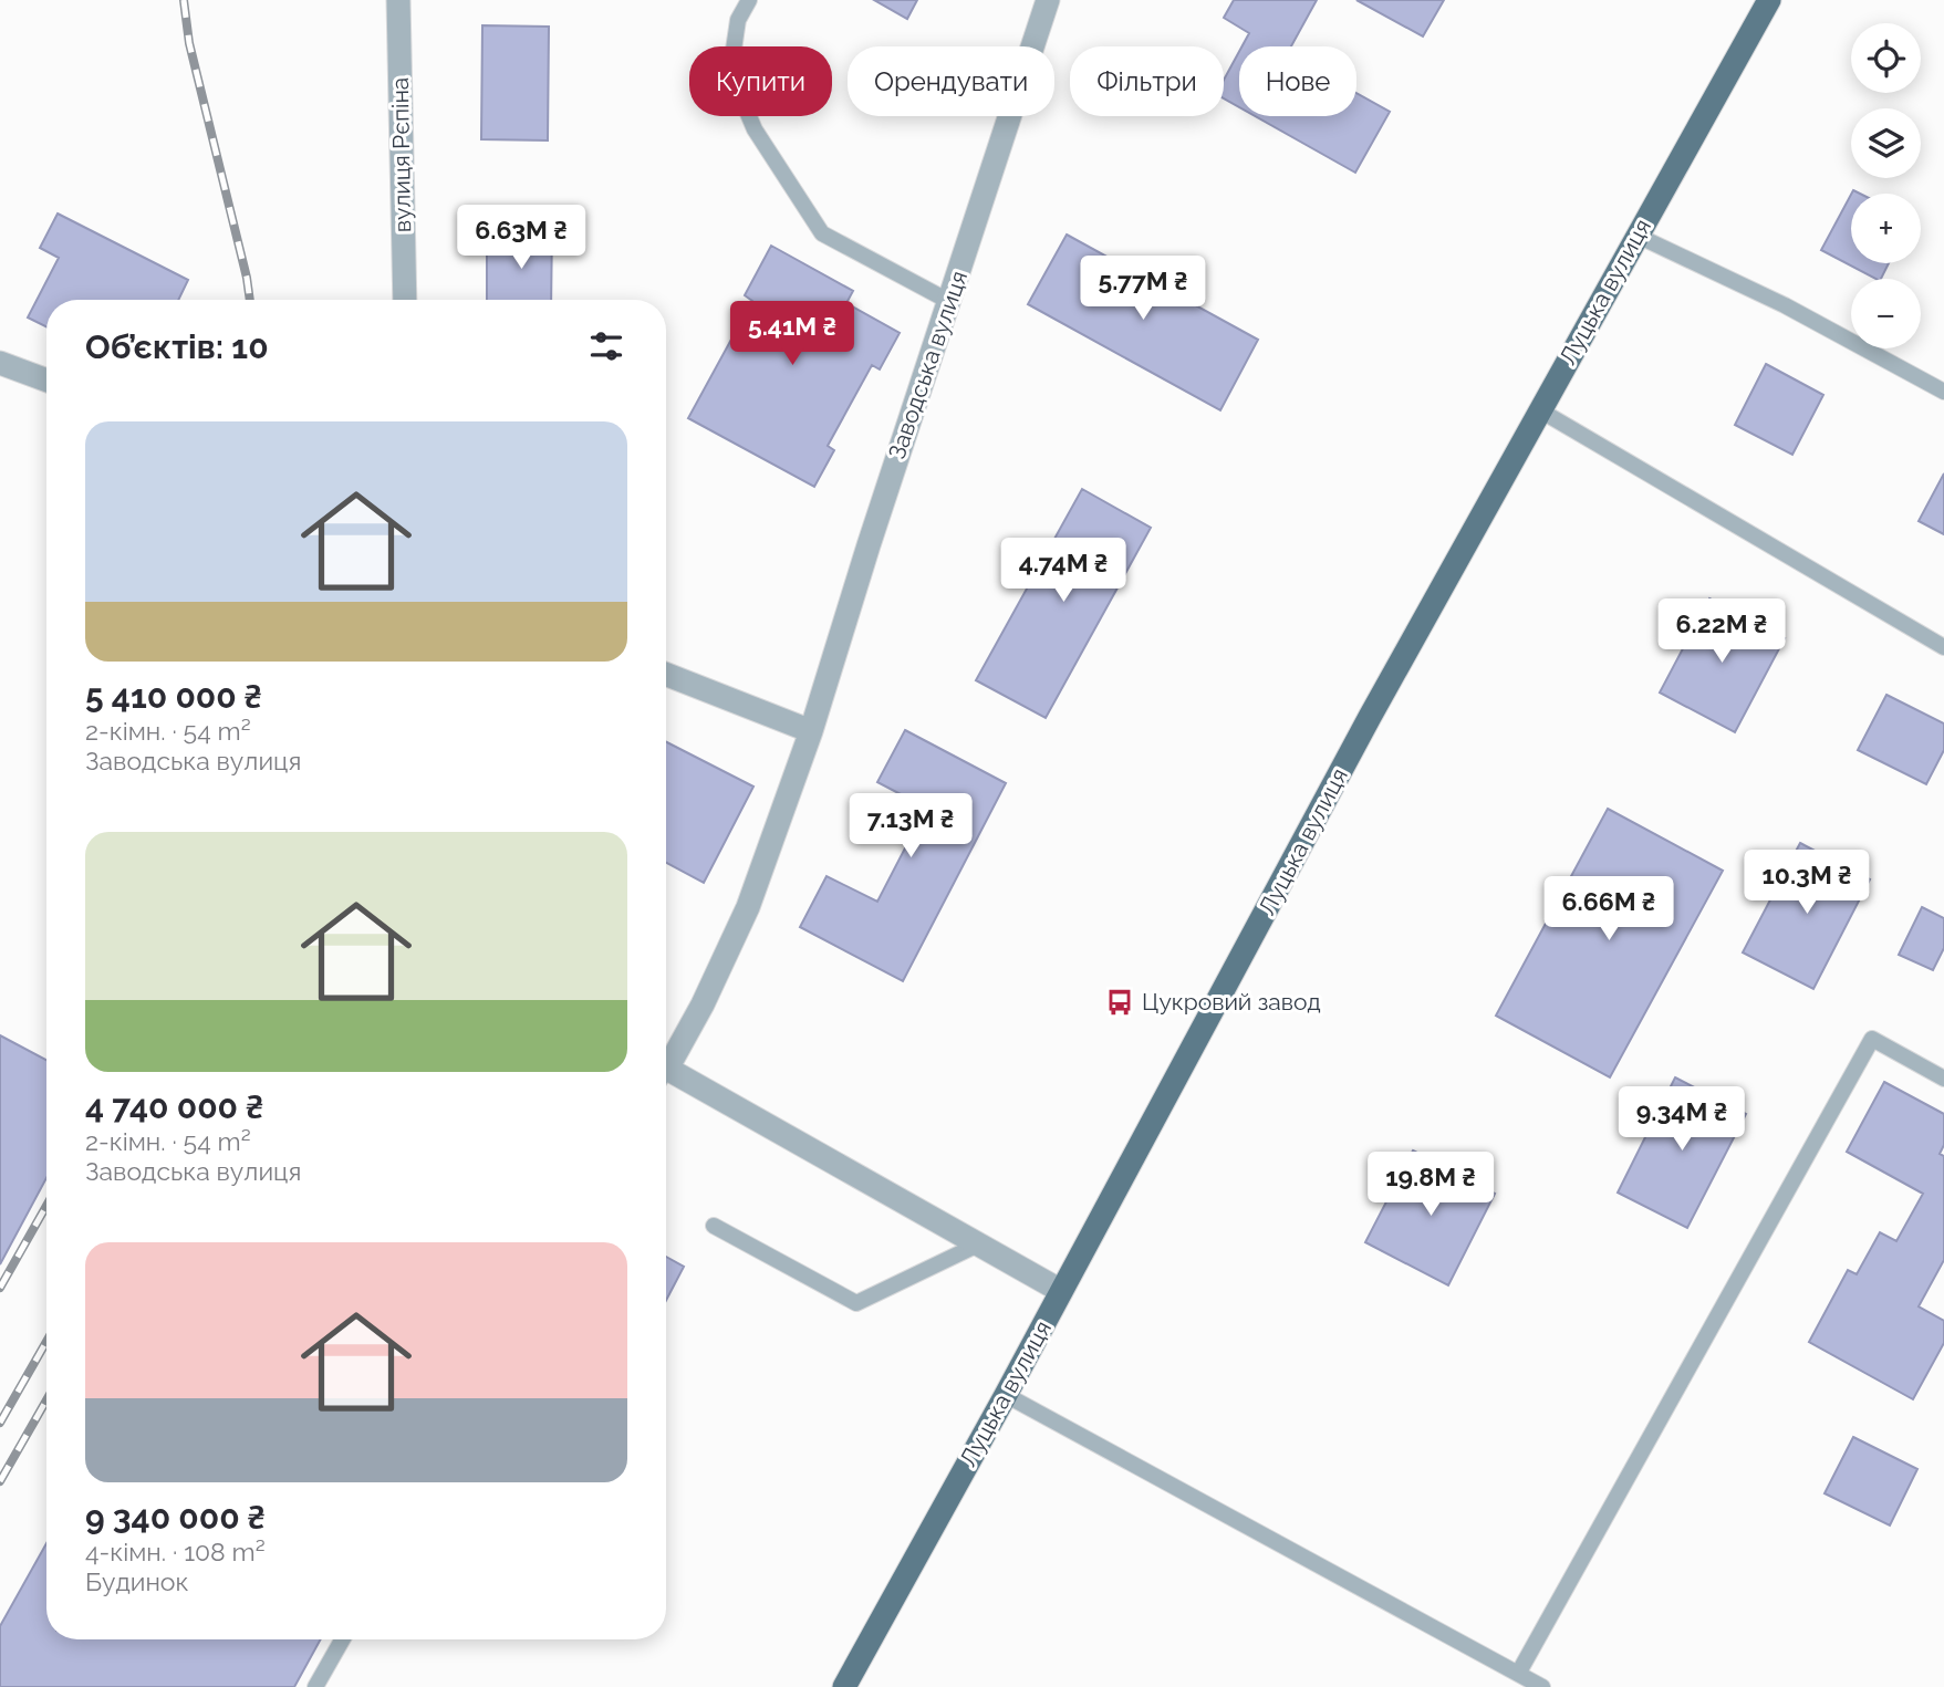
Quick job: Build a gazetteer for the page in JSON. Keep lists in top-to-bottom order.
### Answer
{
  "streets": {
    "main road": ["Луцька вулиця"],
    "street": ["вулиця Рєпіна", "Заводська вулиця"]
  },
  "places": {
    "bus stop": ["Цукровий завод"]
  },
  "page": {
    "map_buttons": ["+", "−"],
    "chip": [
      "Купити",
      "Орендувати",
      "Фільтри",
      "Нове"
    ],
    "price": [
      "6.63M ₴",
      "5.77M ₴",
      "5.41M ₴",
      "4.74M ₴",
      "6.22M ₴",
      "7.13M ₴",
      "10.3M ₴",
      "6.66M ₴",
      "9.34M ₴",
      "19.8M ₴"
    ],
    "heading": "Об’єктів: 10",
    "list": [
      {
        "name": "5 410 000 ₴",
        "note": "2-кімн. · 54 m² · Заводська вулиця"
      },
      {
        "name": "4 740 000 ₴",
        "note": "2-кімн. · 54 m² · Заводська вулиця"
      },
      {
        "name": "9 340 000 ₴",
        "note": "4-кімн. · 108 m² · Будинок"
      }
    ]
  }
}
